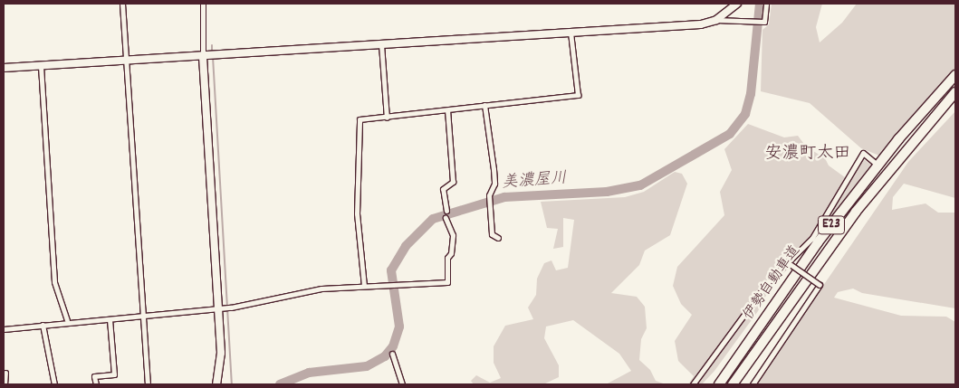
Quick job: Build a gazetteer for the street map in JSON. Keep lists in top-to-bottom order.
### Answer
{
  "streets": {
    "highway": ["E23", "伊勢自動車道"]
  },
  "districts": ["安濃町太田"],
  "water": ["美濃屋川"]
}
